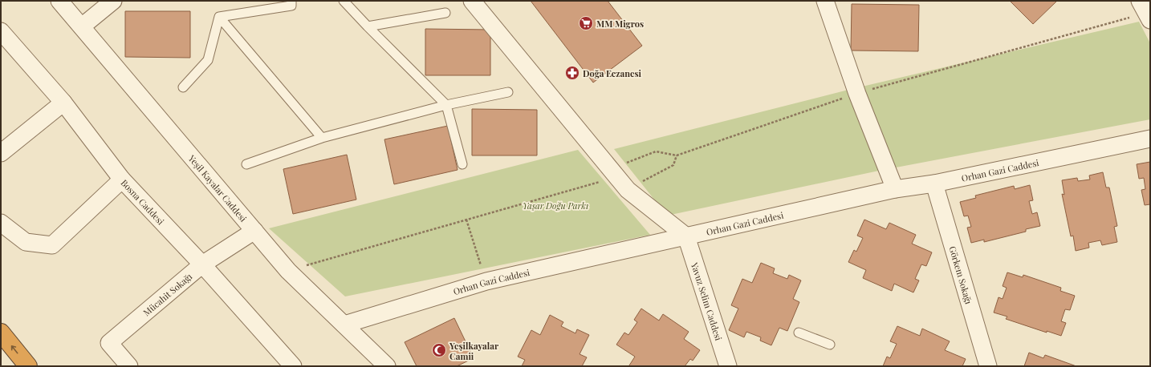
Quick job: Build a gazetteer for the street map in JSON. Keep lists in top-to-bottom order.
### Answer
{
  "streets": {
    "street": [
      "Orhan Gazi Caddesi",
      "Yeşil Kayalar Caddesi",
      "Bosna Caddesi",
      "Görkem Sokağı",
      "Mücahit Sokağı",
      "Yavuz Selim Caddesi"
    ]
  },
  "crossings": [
    ["Orhan Gazi Caddesi", "Yeşil Kayalar Caddesi"],
    ["Orhan Gazi Caddesi", "Görkem Sokağı"],
    ["Orhan Gazi Caddesi", "Yavuz Selim Caddesi"],
    ["Yeşil Kayalar Caddesi", "Mücahit Sokağı"],
    ["Bosna Caddesi", "Mücahit Sokağı"]
  ],
  "parks": ["Yaşar Doğu Parkı"],
  "places": {
    "supermarket": ["MM Migros"],
    "pharmacy": ["Doğa Eczanesi"],
    "mosque": ["Yeşilkayalar Camii"]
  }
}
